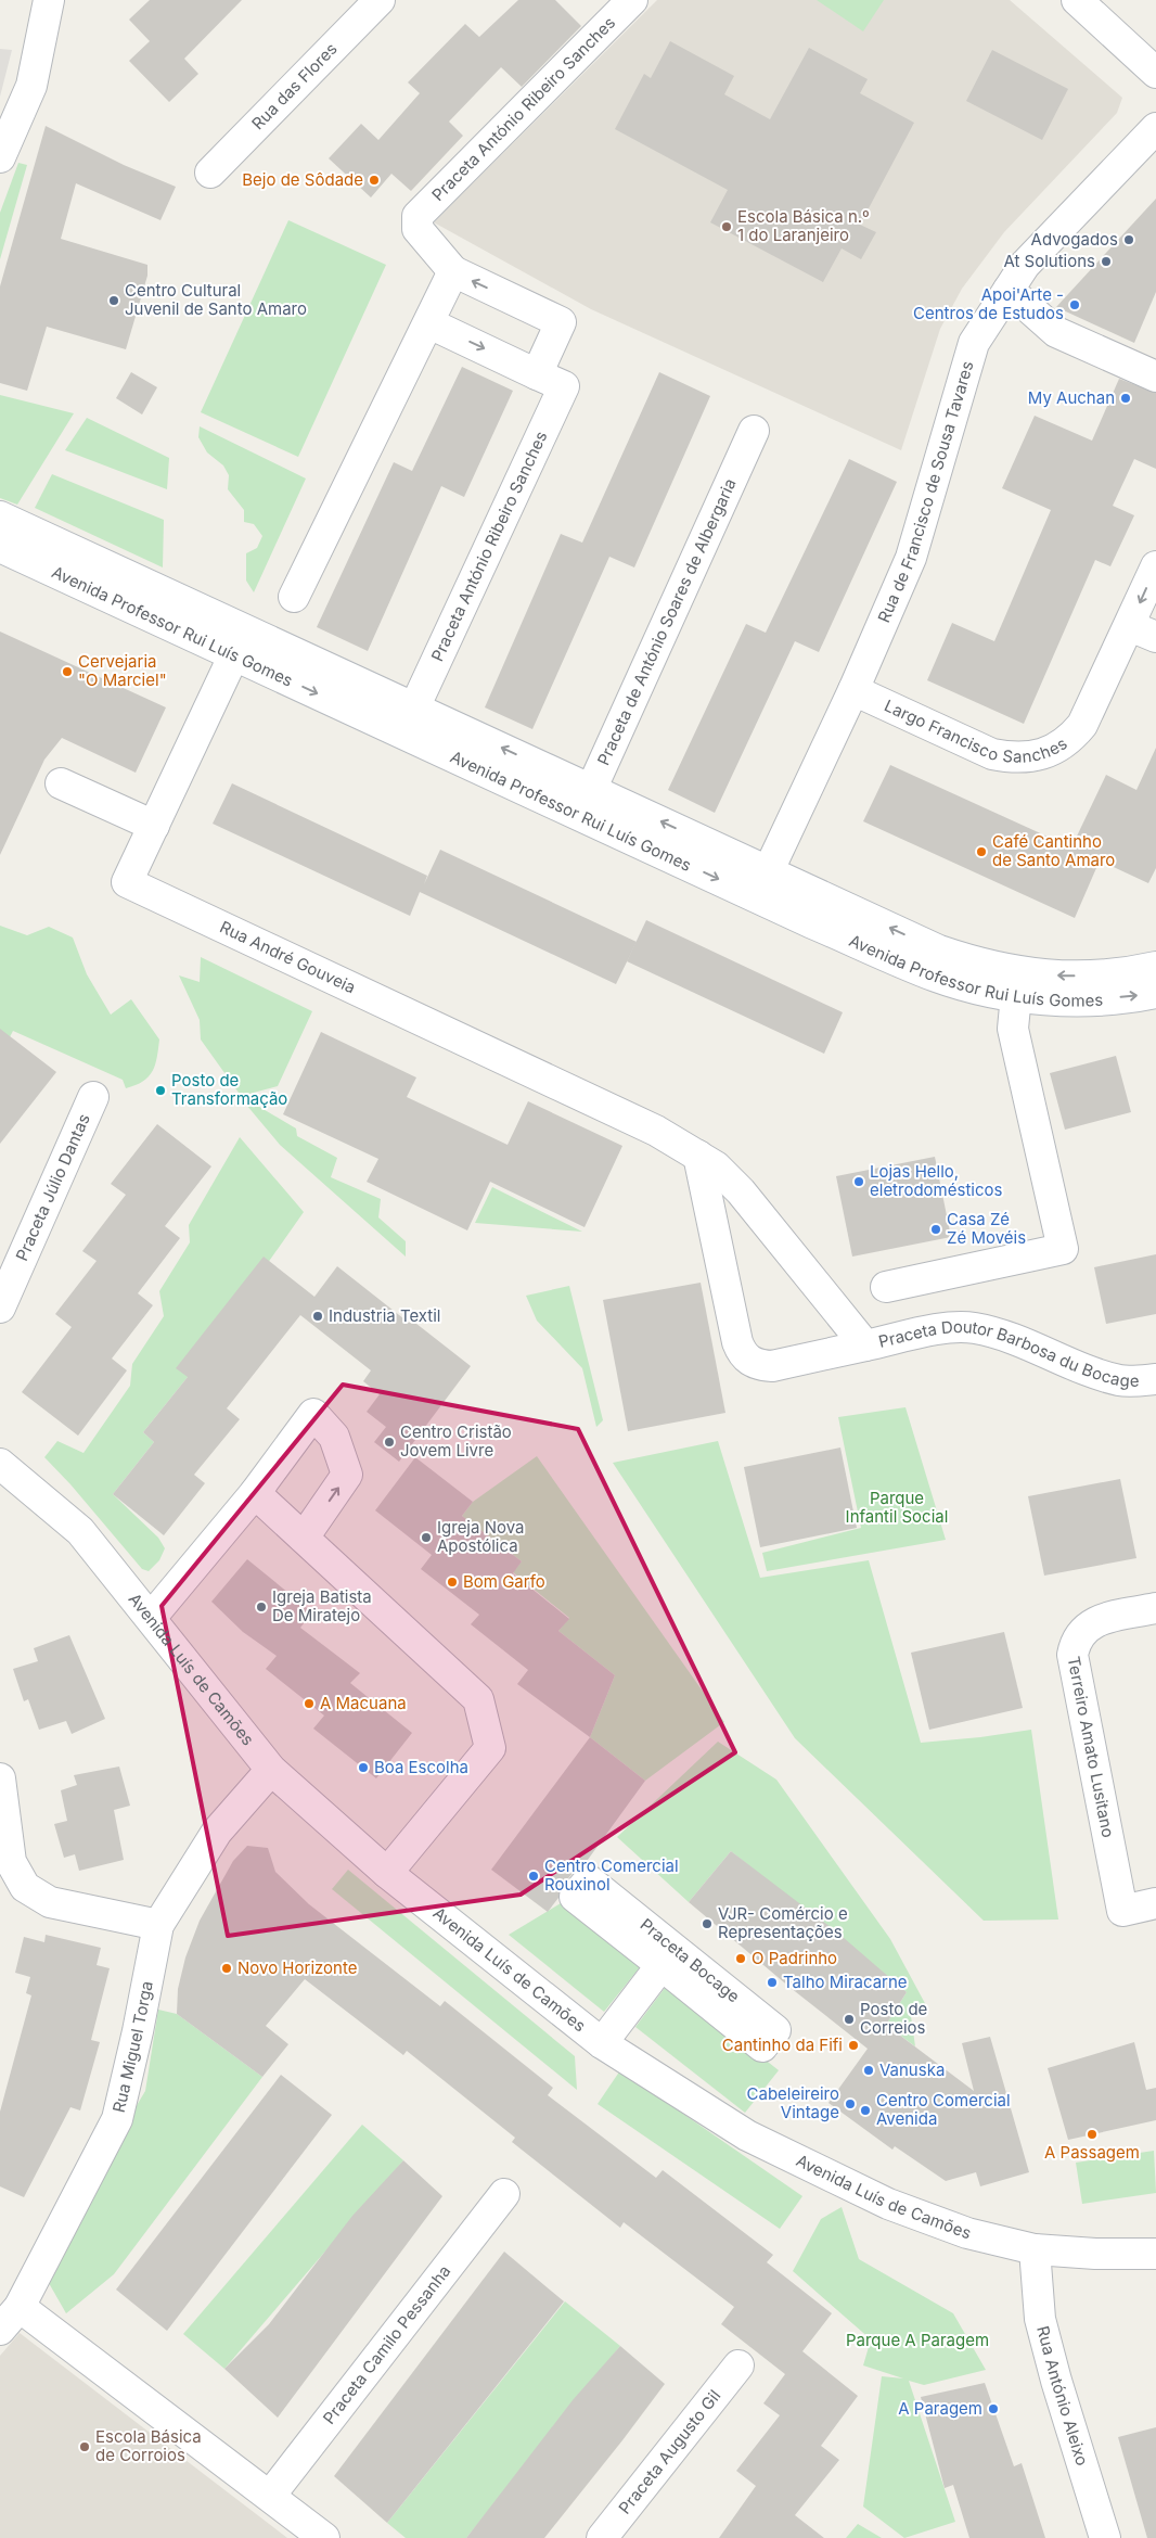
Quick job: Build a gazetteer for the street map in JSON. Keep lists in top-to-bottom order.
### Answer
{
  "streets": {
    "street": [
      "Rua das Flores",
      "Praceta António Ribeiro Sanches",
      "Rua de Francisco de Sousa Tavares",
      "Praceta de António Soares de Albergaria",
      "Avenida Professor Rui Luís Gomes",
      "Largo Francisco Sanches",
      "Rua André Gouveia",
      "Praceta Júlio Dantas",
      "Praceta Doutor Barbosa du Bocage",
      "Avenida Luís de Camões",
      "Terreiro Amato Lusitano",
      "Praceta Bocage",
      "Rua Miguel Torga",
      "Praceta Camilo Pessanha",
      "Rua António Aleixo",
      "Praceta Augusto Gil"
    ]
  },
  "crossings": [
    ["Praceta António Ribeiro Sanches", "Avenida Professor Rui Luís Gomes"],
    ["Rua de Francisco de Sousa Tavares", "Avenida Professor Rui Luís Gomes"],
    ["Rua de Francisco de Sousa Tavares", "Largo Francisco Sanches"],
    ["Praceta de António Soares de Albergaria", "Avenida Professor Rui Luís Gomes"],
    ["Avenida Professor Rui Luís Gomes", "Rua André Gouveia"],
    ["Rua André Gouveia", "Praceta Doutor Barbosa du Bocage"],
    ["Avenida Luís de Camões", "Praceta Bocage"],
    ["Avenida Luís de Camões", "Rua Miguel Torga"],
    ["Avenida Luís de Camões", "Rua António Aleixo"]
  ],
  "parks": ["Parque Infantil Social", "Parque A Paragem"],
  "places": [
    "Bejo de Sôdade",
    "Escola Básica n.º 1 do Laranjeiro",
    "Advogados",
    "At Solutions",
    "Centro Cultural Juvenil de Santo Amaro",
    "Apoi'Arte - Centros de Estudos",
    "My Auchan",
    "Cervejaria \"O Marciel\"",
    "Café Cantinho de Santo Amaro",
    "Posto de Transformação",
    "Lojas Hello, eletrodomésticos",
    "Casa Zé Zé Movéis",
    "Industria Textil",
    "Centro Cristão Jovem Livre",
    "Igreja Nova Apostólica",
    "Bom Garfo",
    "Igreja Batista De Miratejo",
    "A Macuana",
    "Boa Escolha",
    "Centro Comercial Rouxinol",
    "VJR- Comércio e Representações",
    "O Padrinho",
    "Novo Horizonte",
    "Talho Miracarne",
    "Posto de Correios",
    "Cantinho da Fifi",
    "Vanuska",
    "Cabeleireiro Vintage",
    "Centro Comercial Avenida",
    "A Passagem",
    "A Paragem",
    "Escola Básica de Corroios"
  ]
}
